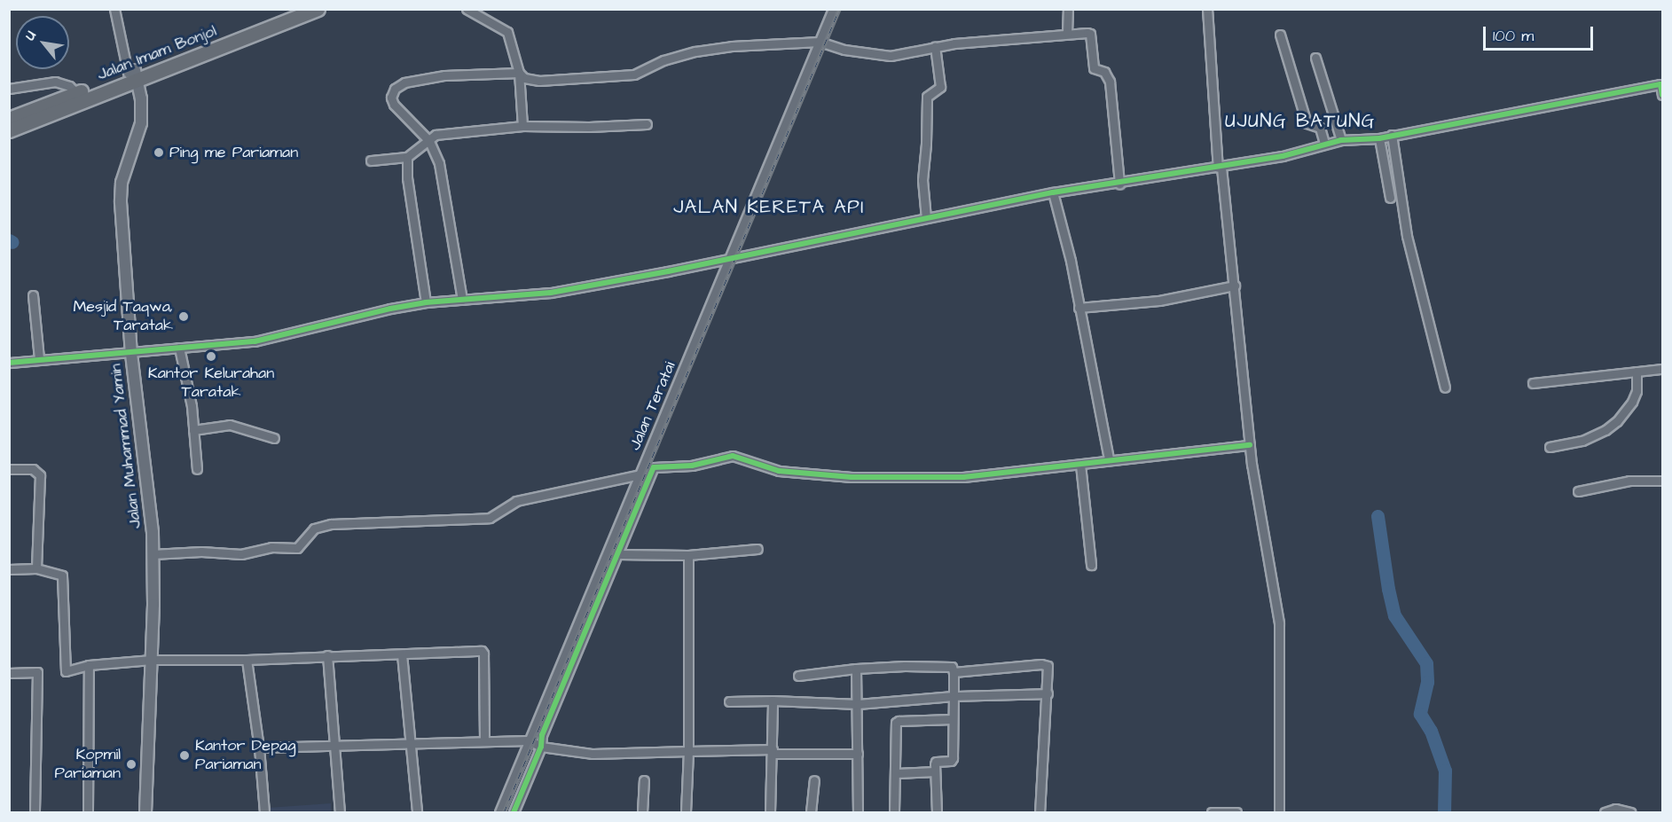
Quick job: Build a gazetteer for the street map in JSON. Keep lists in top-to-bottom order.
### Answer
{
  "streets": {
    "main road": ["Jalan Imam Bonjol"],
    "street": ["Jalan Teratai", "Jalan Muhammad Yamin"]
  },
  "crossings": [
    ["Jalan Imam Bonjol", "Jalan Muhammad Yamin"]
  ],
  "districts": ["UJUNG BATUNG", "JALAN KERETA API"],
  "places": [
    "Ping me Pariaman",
    "Mesjid Taqwa, Taratak",
    "Kantor Kelurahan Taratak",
    "Kantor Depag Pariaman",
    "Kopmil Pariaman"
  ],
  "scale_bar": "100 m",
  "north": "top left"
}
